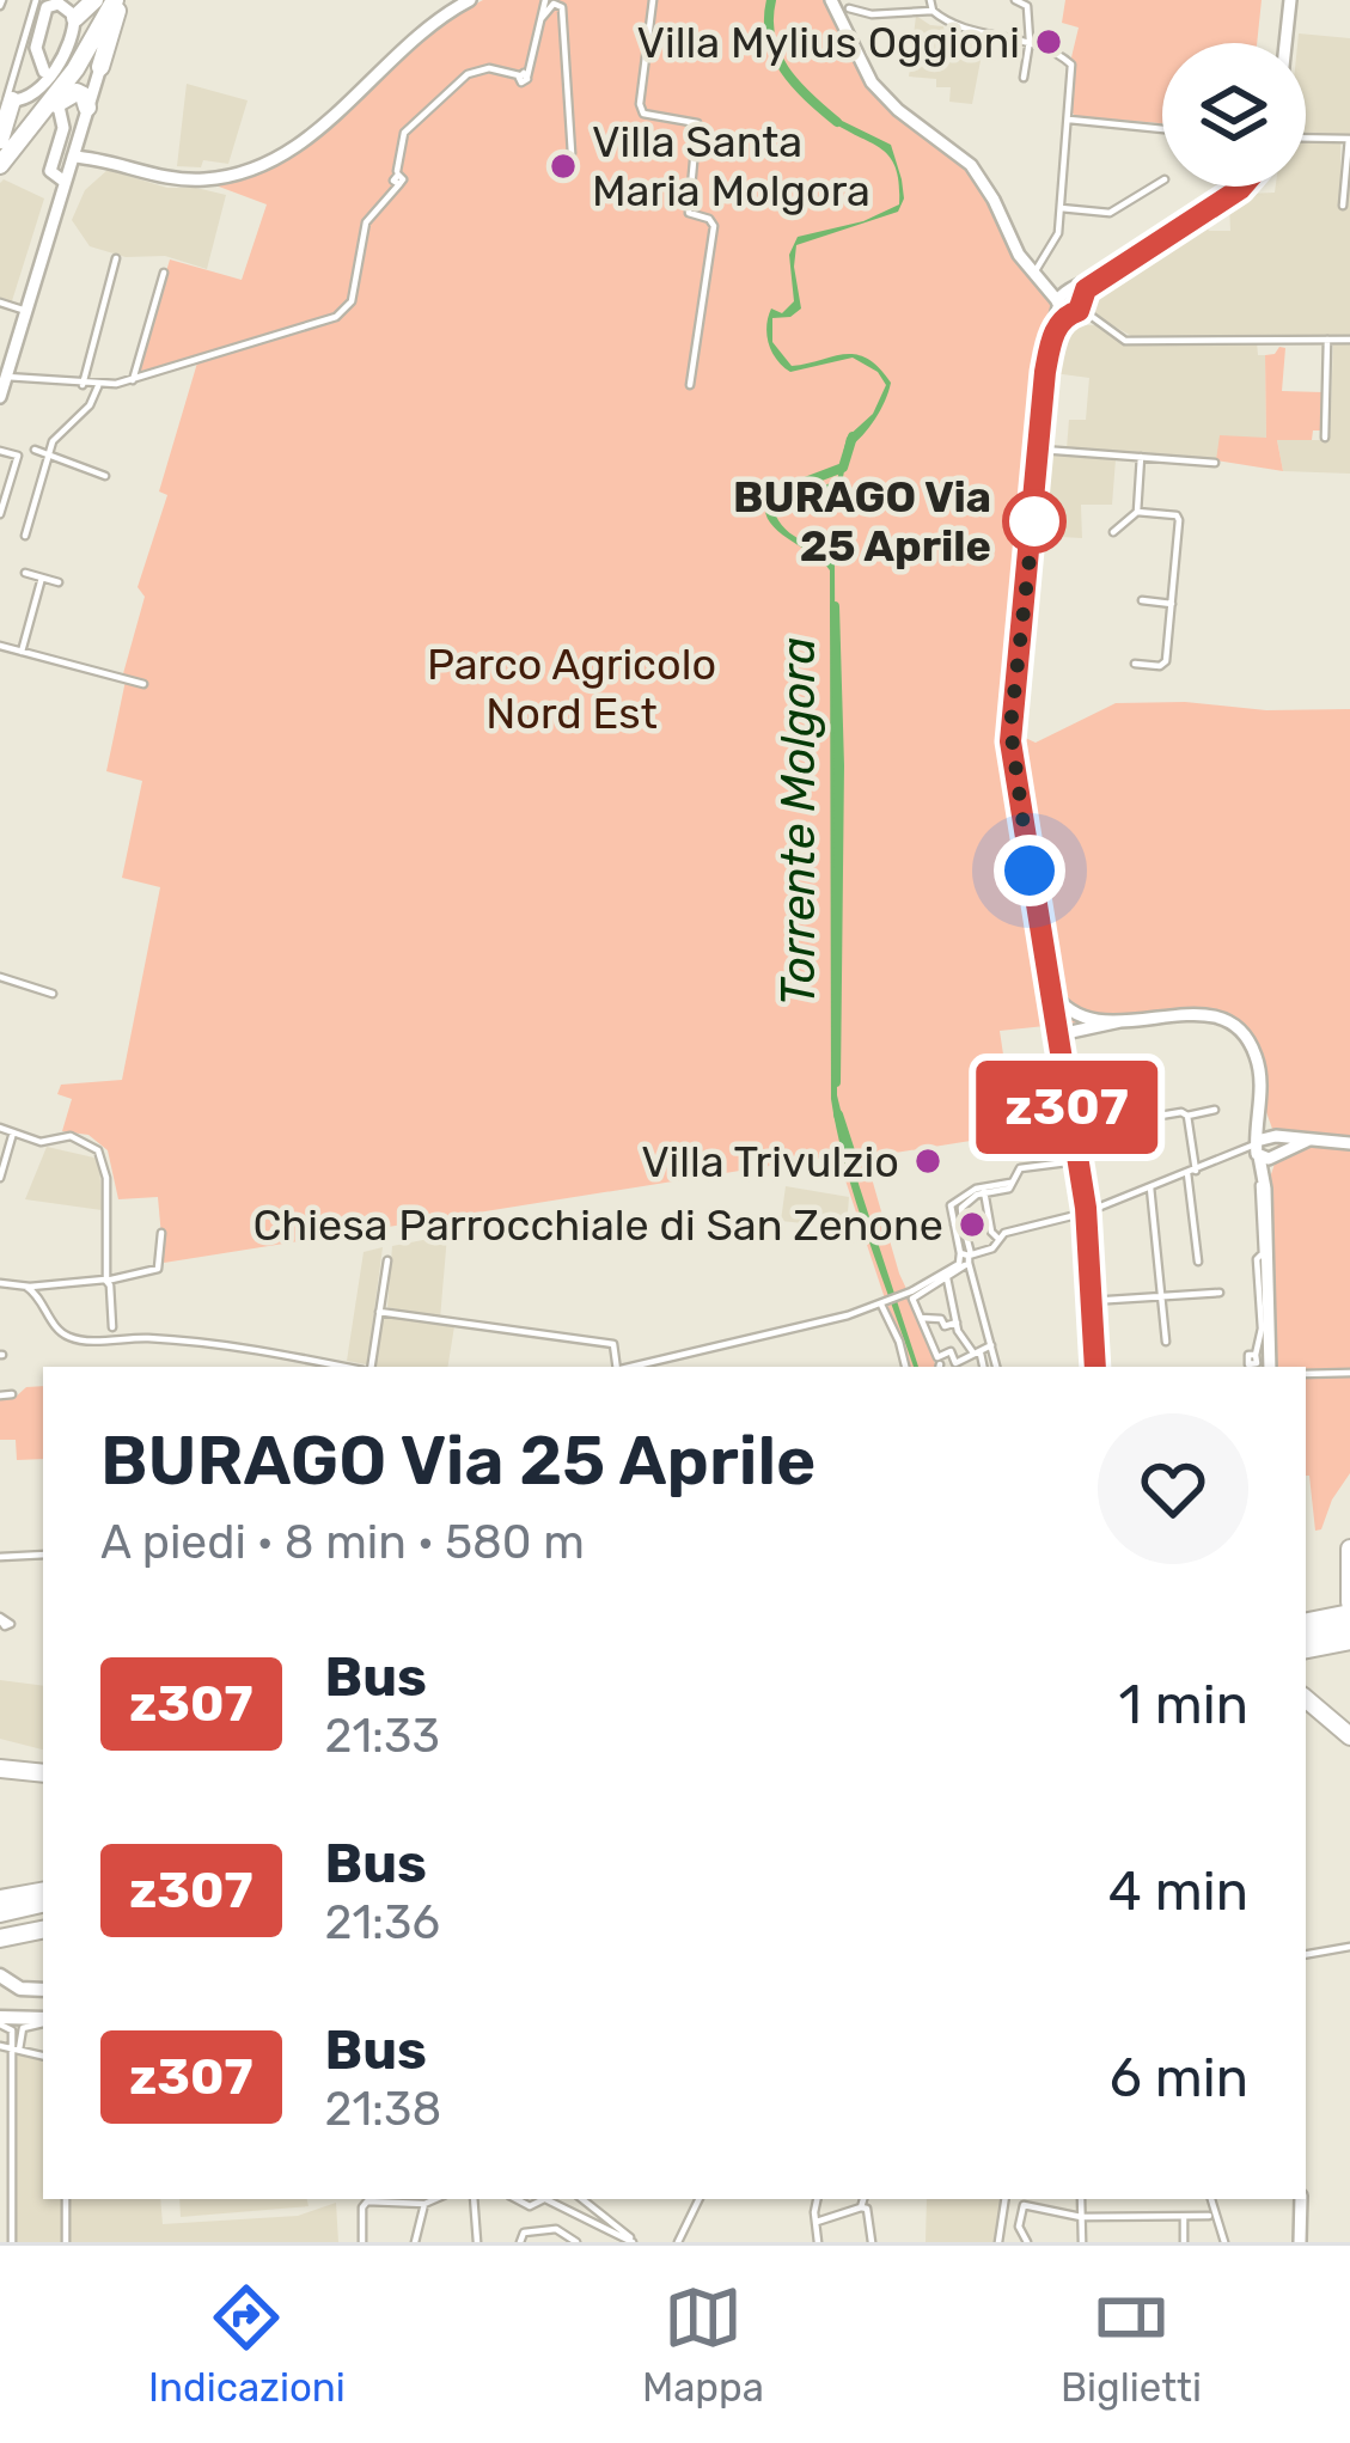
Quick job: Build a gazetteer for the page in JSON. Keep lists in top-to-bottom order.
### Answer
{
  "water": ["Torrente Molgora"],
  "parks": ["Parco Agricolo Nord Est"],
  "places": [
    "Villa Mylius Oggioni",
    "Villa Santa Maria Molgora",
    "BURAGO Via 25 Aprile",
    "Villa Trivulzio",
    "Chiesa Parrocchiale di San Zenone"
  ],
  "lines": ["bus line z307"],
  "page": {
    "on_map": "z307",
    "heading": ["BURAGO Via 25 Aprile", "A piedi · 8 min · 580 m"],
    "list": [
      {
        "mark": "z307",
        "name": "Bus",
        "note": "21:33",
        "value": "1 min"
      },
      {
        "mark": "z307",
        "name": "Bus",
        "note": "21:36",
        "value": "4 min"
      },
      {
        "mark": "z307",
        "name": "Bus",
        "note": "21:38",
        "value": "6 min"
      }
    ],
    "tabs": ["Indicazioni", "Mappa", "Biglietti"]
  }
}
